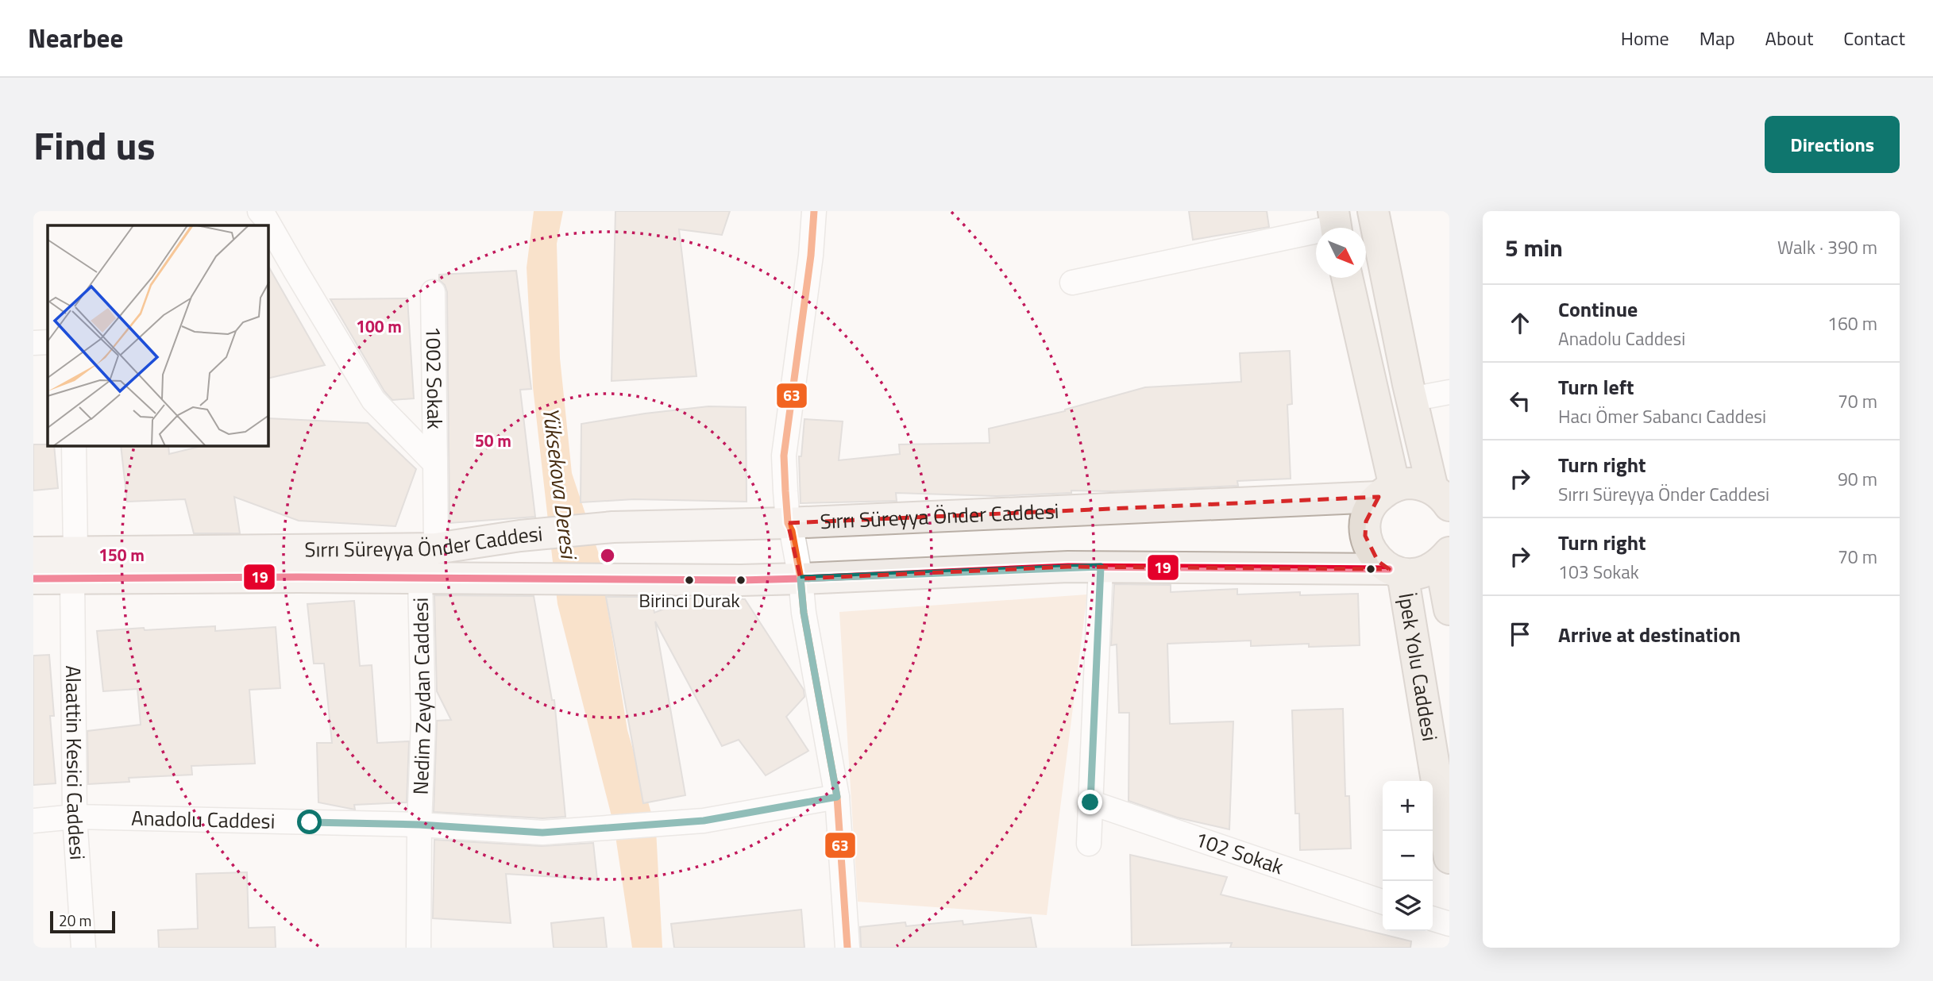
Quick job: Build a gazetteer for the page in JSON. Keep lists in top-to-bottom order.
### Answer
{
  "streets": {
    "highway": ["İpek Yolu Caddesi"],
    "main road": ["Sırrı Süreyya Önder Caddesi"],
    "street": [
      "1002 Sokak",
      "Nedim Zeydan Caddesi",
      "Alaattin Kesici Caddesi",
      "Anadolu Caddesi",
      "102 Sokak"
    ]
  },
  "crossings": [
    ["1002 Sokak", "Sırrı Süreyya Önder Caddesi"],
    ["Sırrı Süreyya Önder Caddesi", "İpek Yolu Caddesi"],
    ["Sırrı Süreyya Önder Caddesi", "Nedim Zeydan Caddesi"],
    ["Sırrı Süreyya Önder Caddesi", "Alaattin Kesici Caddesi"],
    ["Nedim Zeydan Caddesi", "Anadolu Caddesi"],
    ["Alaattin Kesici Caddesi", "Anadolu Caddesi"]
  ],
  "water": ["Yüksekova Deresi"],
  "places": ["Birinci Durak"],
  "lines": ["transit line 63", "transit line 19"],
  "scale_bar": "20 m",
  "north": "bottom right",
  "page": {
    "header": "Nearbee",
    "nav": [
      "Home",
      "Map",
      "About",
      "Contact"
    ],
    "title": "Find us",
    "buttons": "Directions",
    "heading": ["5 min", "Walk · 390 m"],
    "list": [
      ["Continue", "Anadolu Caddesi", "160 m"],
      ["Turn left", "Hacı Ömer Sabancı Caddesi", "70 m"],
      ["Turn right", "Sırrı Süreyya Önder Caddesi", "90 m"],
      ["Turn right", "103 Sokak", "70 m"],
      "Arrive at destination"
    ],
    "map_buttons": ["+", "−"],
    "scale": "20 m"
  },
  "rings": ["100 m", "50 m", "150 m"]
}
